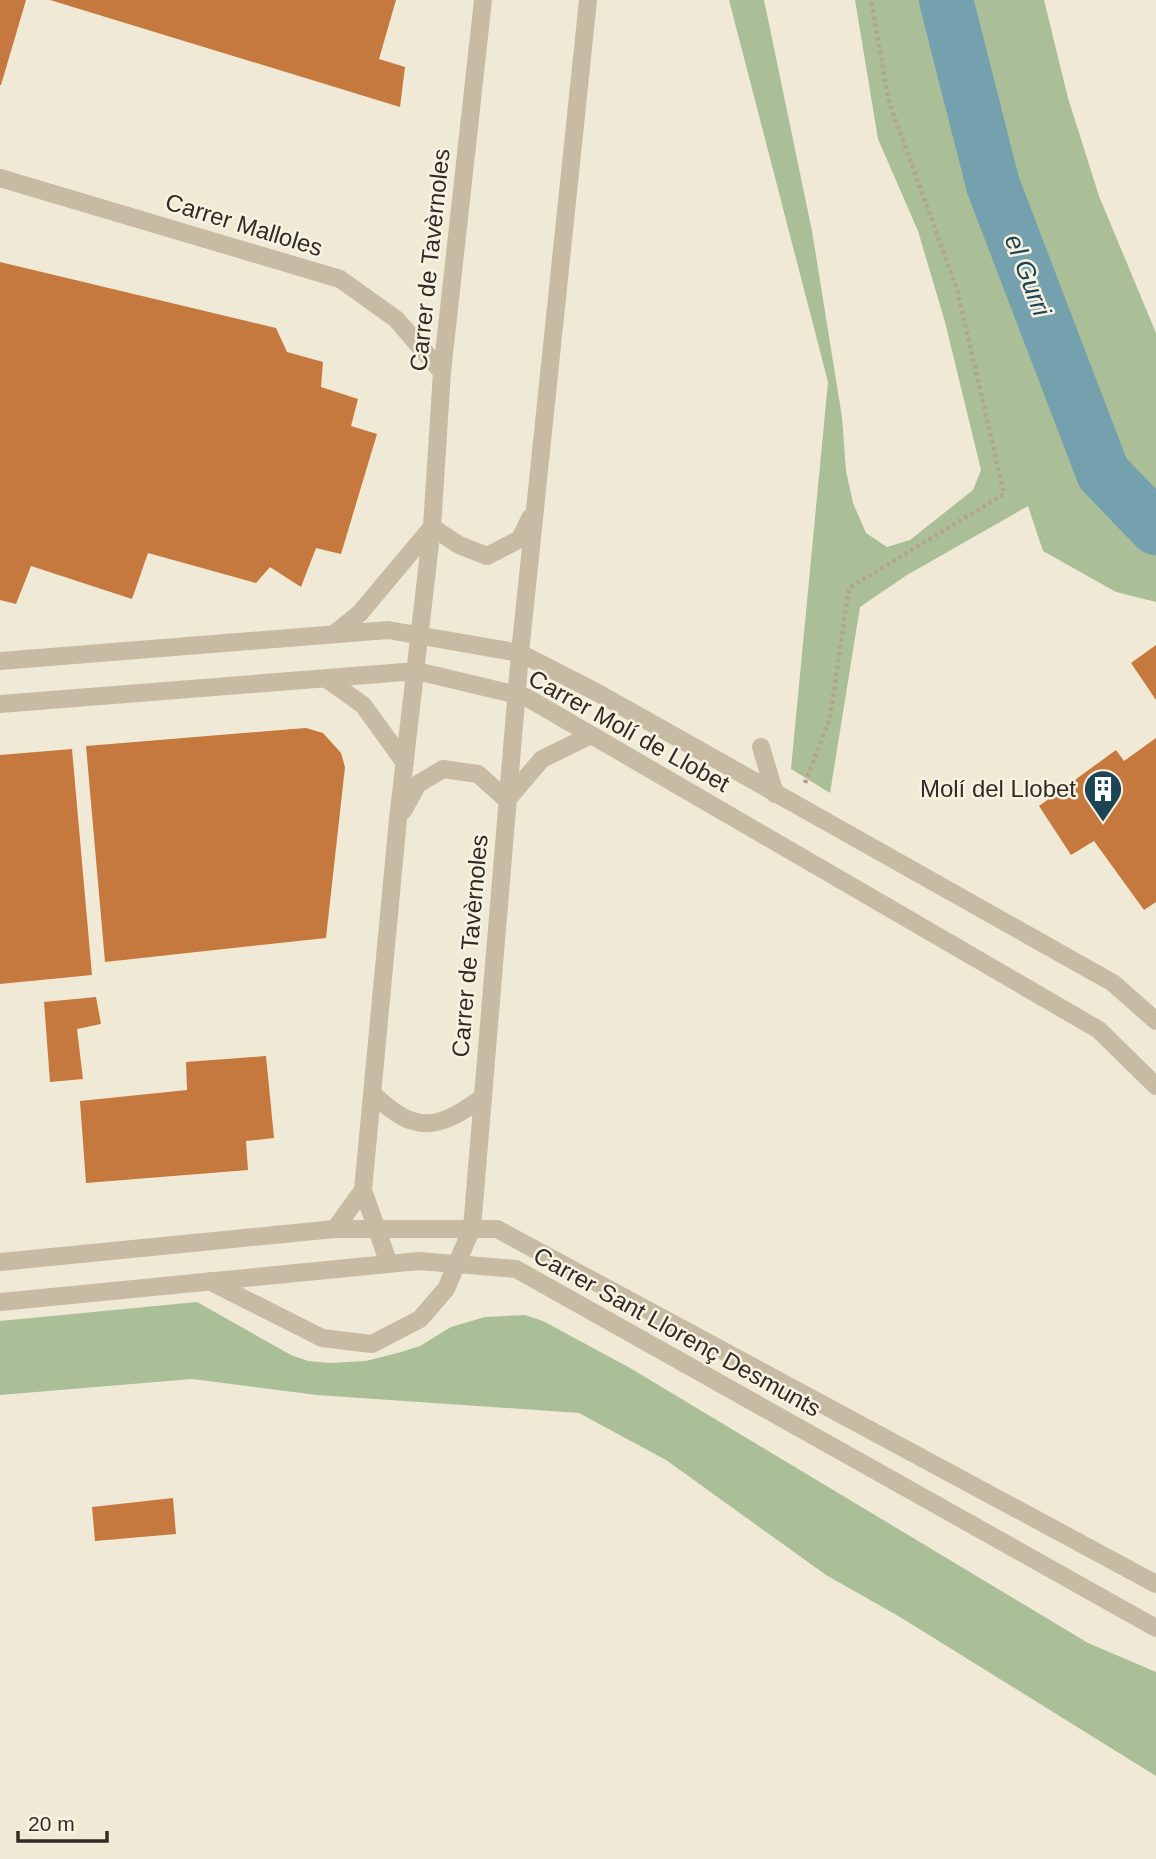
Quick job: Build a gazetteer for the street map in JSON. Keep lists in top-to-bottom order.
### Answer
{
  "streets": {
    "street": [
      "Carrer Malloles",
      "Carrer de Tavèrnoles",
      "Carrer Molí de Llobet",
      "Carrer Sant Llorenç Desmunts"
    ]
  },
  "crossings": [
    ["Carrer Malloles", "Carrer de Tavèrnoles"],
    ["Carrer de Tavèrnoles", "Carrer Molí de Llobet"],
    ["Carrer de Tavèrnoles", "Carrer Sant Llorenç Desmunts"]
  ],
  "water": ["el Gurri"],
  "places": {
    "building": ["Molí del Llobet"]
  },
  "scale_bar": "20 m"
}
